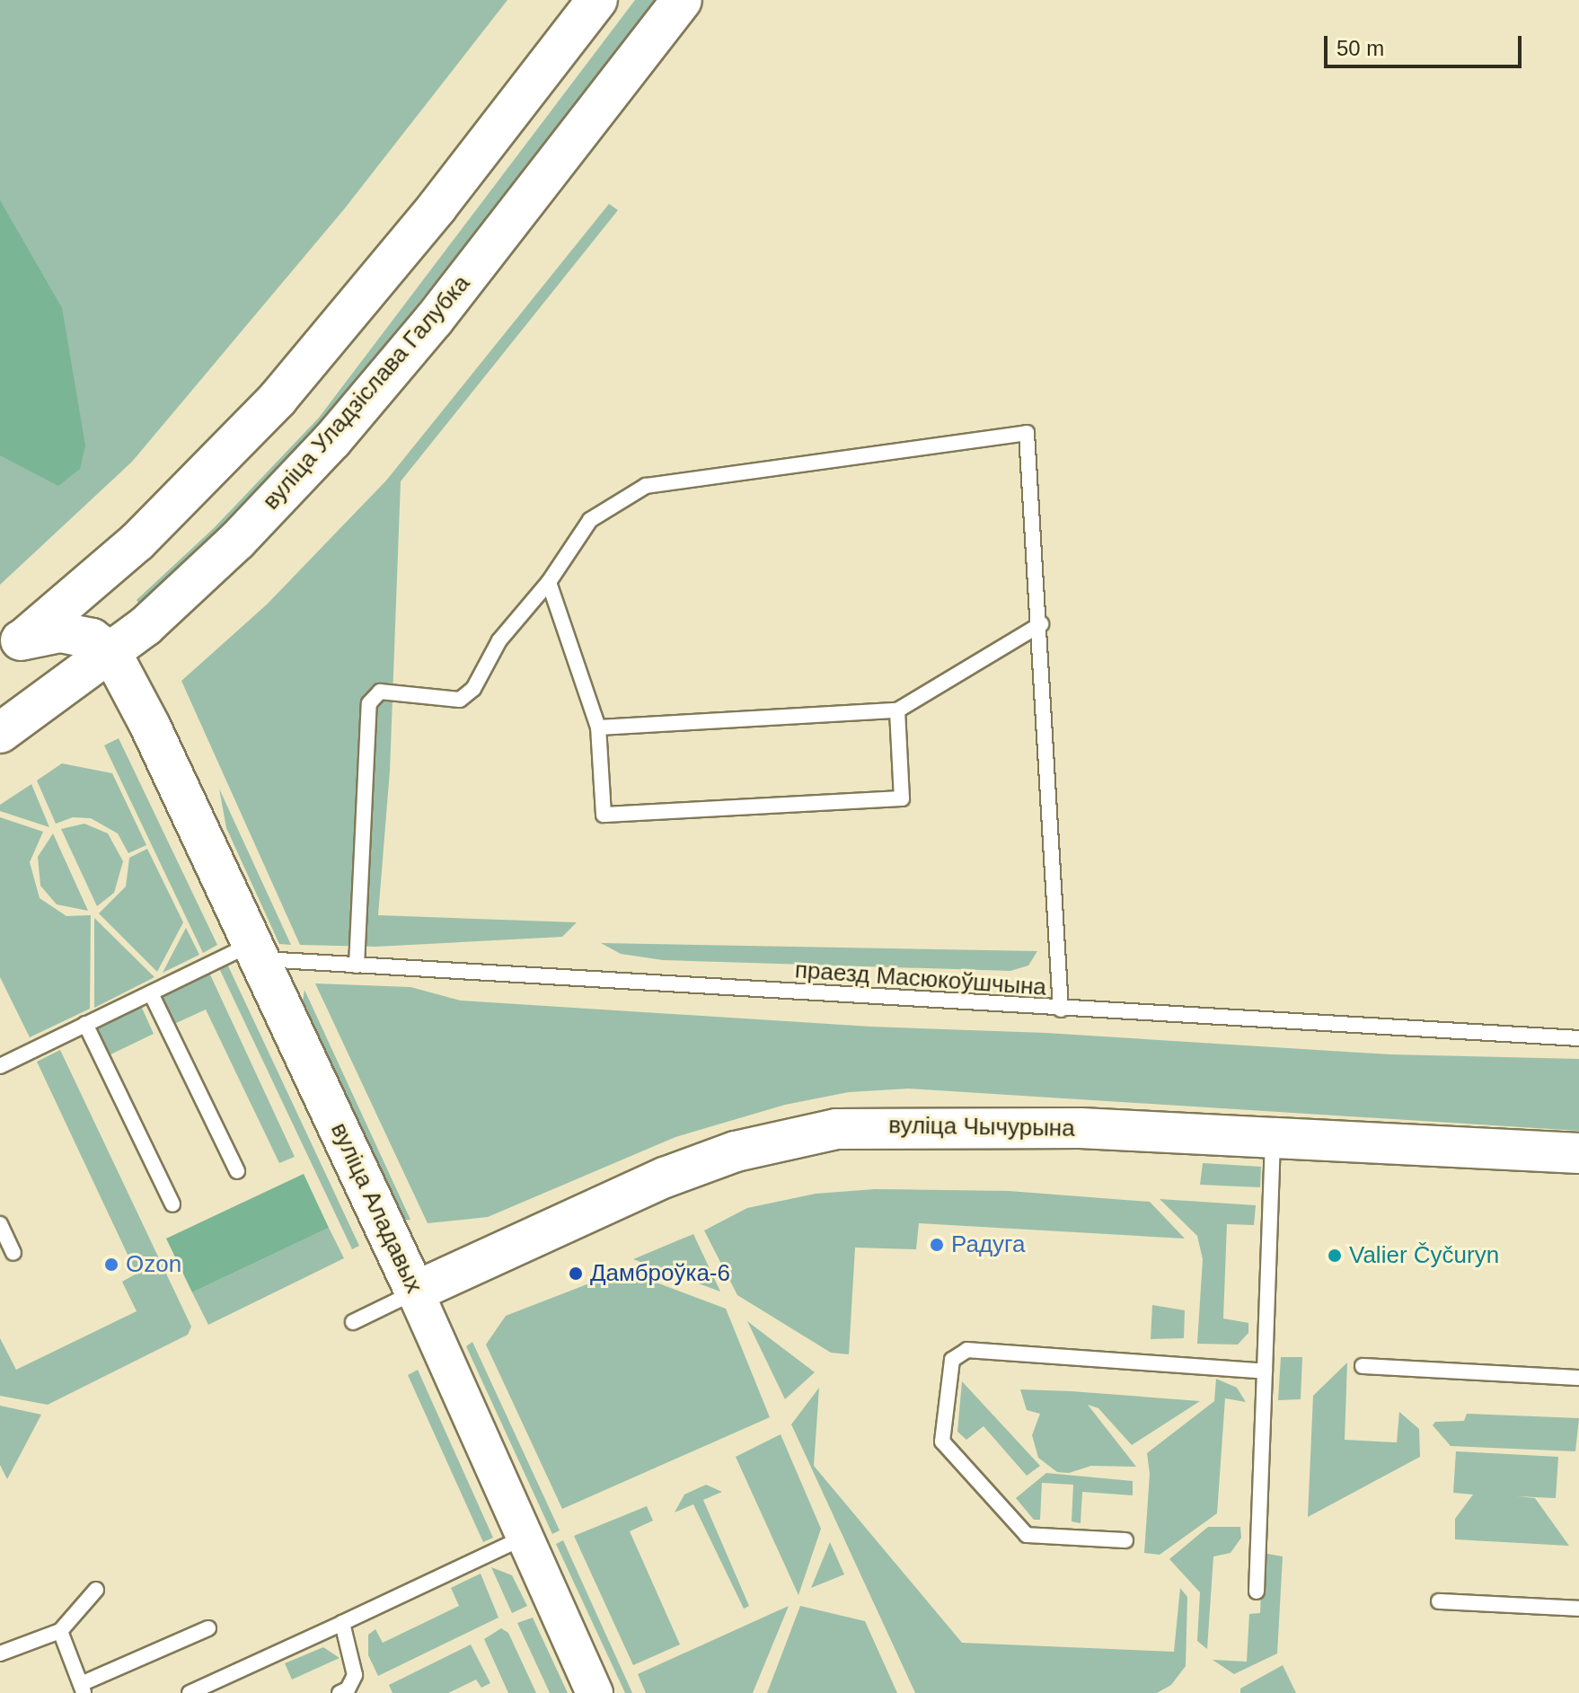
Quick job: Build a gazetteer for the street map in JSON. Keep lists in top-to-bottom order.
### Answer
{
  "streets": {
    "main road": ["вуліца Уладзіслава Галубка", "вуліца Чычурына", "вуліца Аладавых"],
    "lane": ["праезд Масюкоўшчына"]
  },
  "crossings": [
    ["вуліца Уладзіслава Галубка", "вуліца Аладавых"],
    ["праезд Масюкоўшчына", "вуліца Аладавых"],
    ["вуліца Чычурына", "вуліца Аладавых"]
  ],
  "places": [
    "Радуга",
    "Valier Čyčuryn",
    "Ozon",
    "Дамброўка-6"
  ],
  "scale_bar": "50 m"
}
